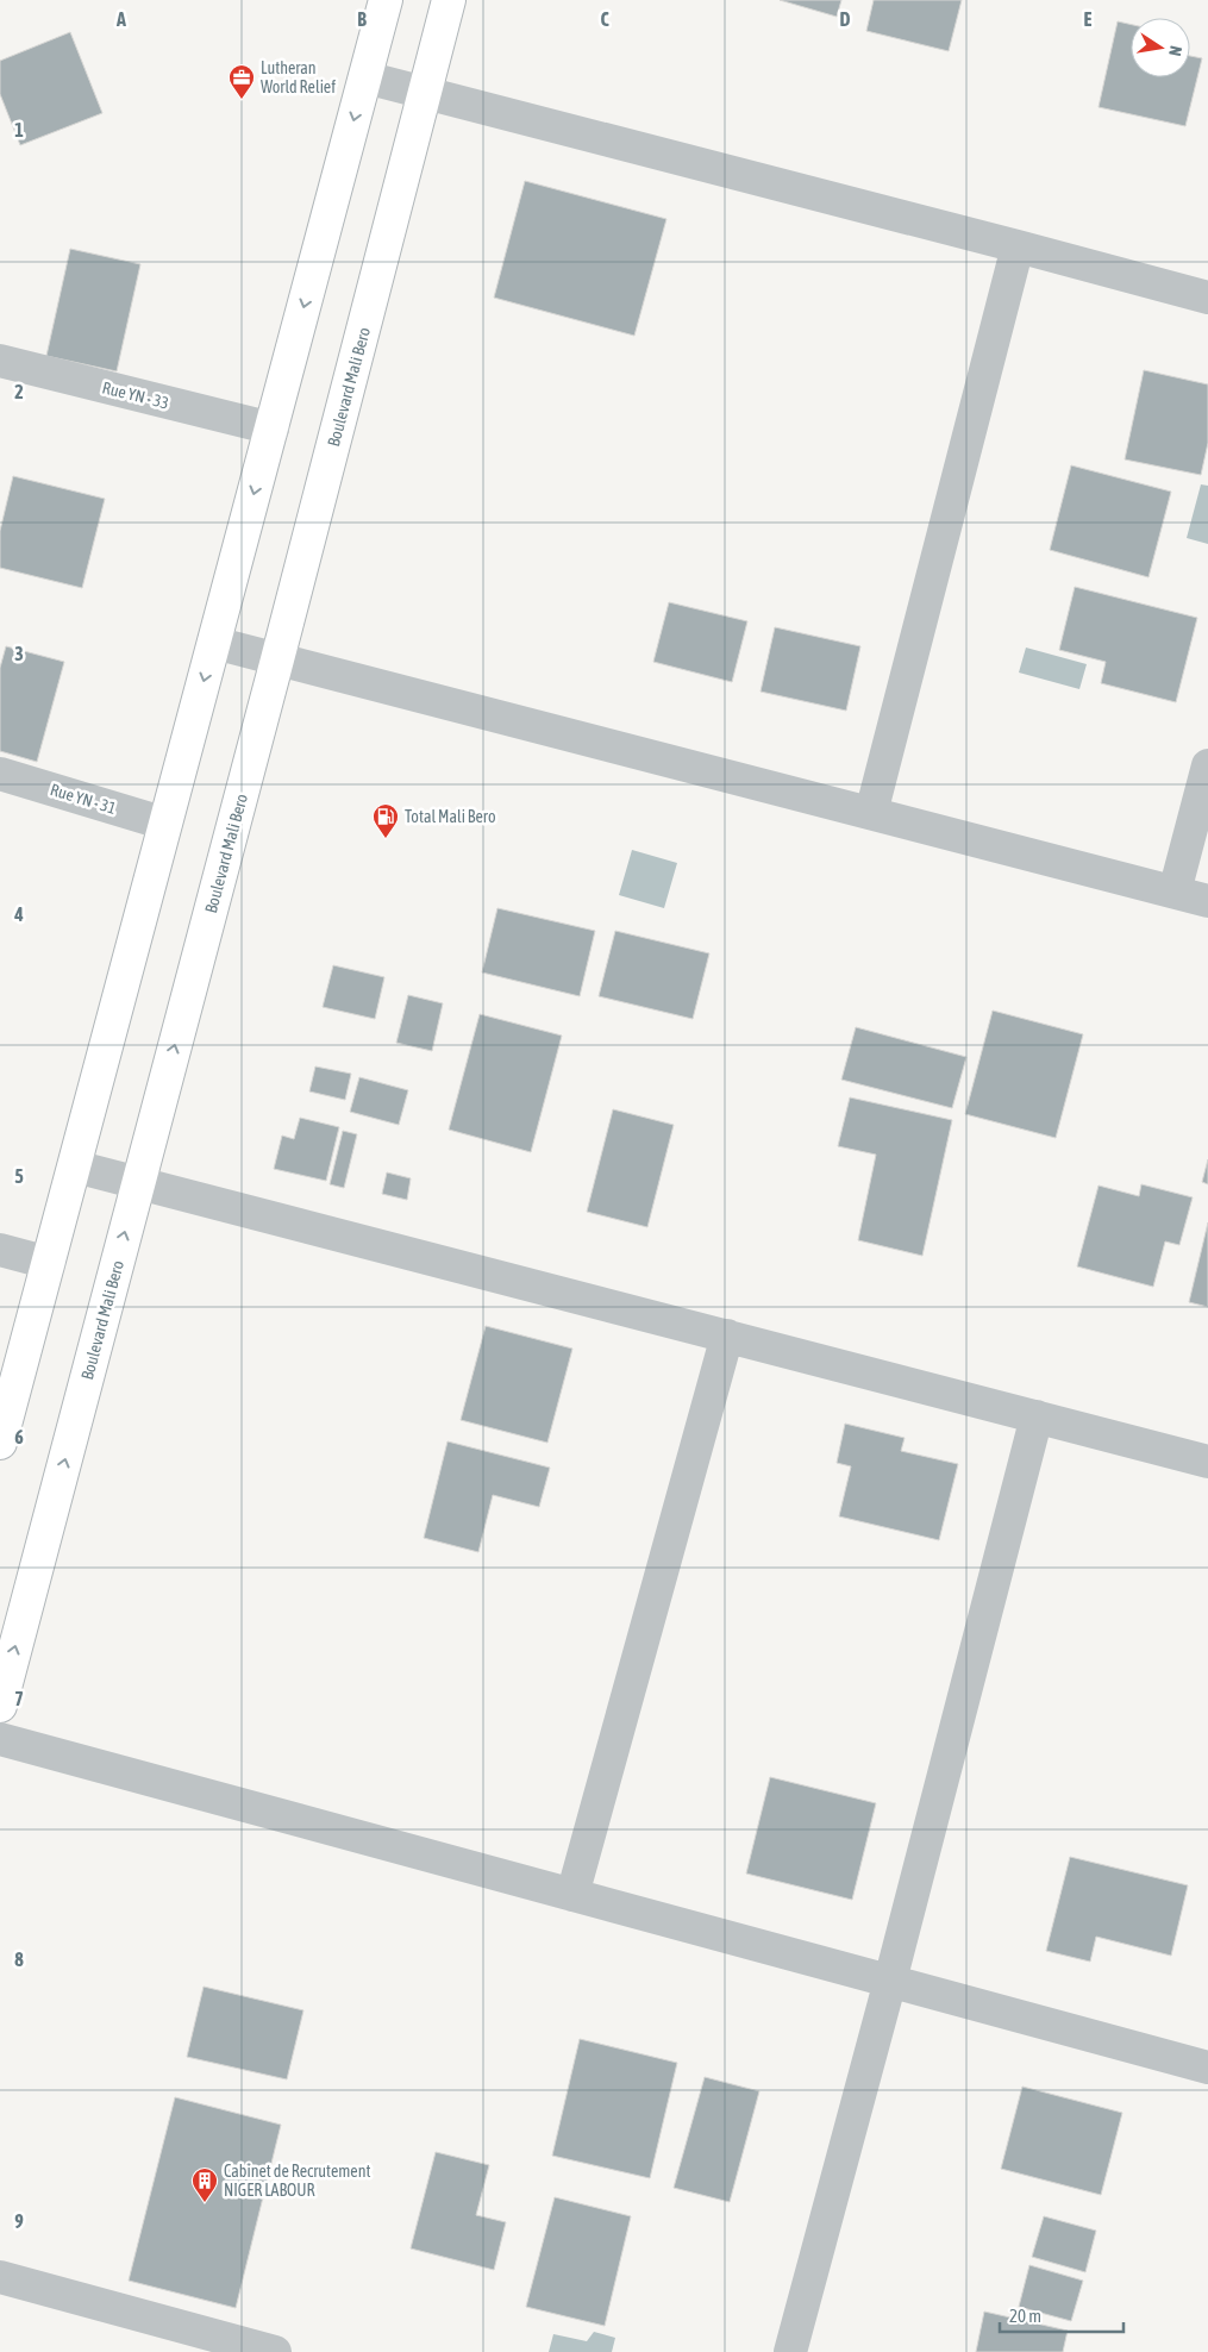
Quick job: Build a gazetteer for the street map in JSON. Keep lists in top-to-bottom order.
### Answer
{
  "streets": {
    "main road": ["Boulevard Mali Bero"],
    "street": ["Rue YN - 33", "Rue YN - 31"]
  },
  "places": {
    "office": ["Lutheran World Relief"],
    "fuel station": ["Total Mali Bero"],
    "building": ["Cabinet de Recrutement NIGER LABOUR"]
  },
  "scale_bar": "20 m",
  "north": "right",
  "grid": {
    "columns": [
      "A",
      "B",
      "C",
      "D",
      "E"
    ],
    "rows": [
      "1",
      "2",
      "3",
      "4",
      "5",
      "6",
      "7",
      "8",
      "9"
    ]
  }
}
